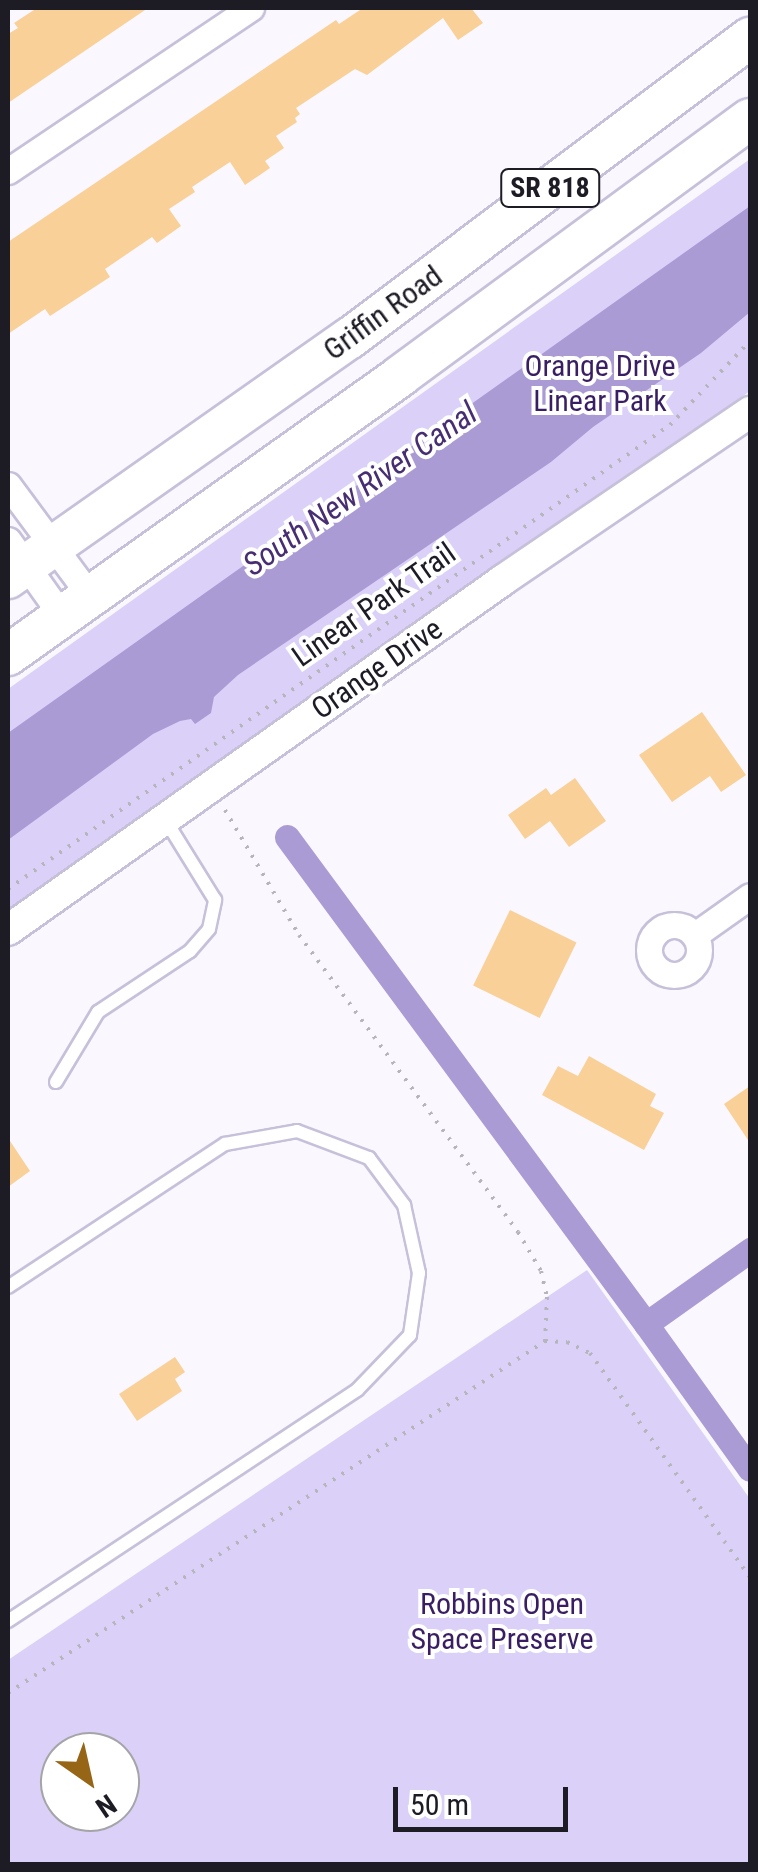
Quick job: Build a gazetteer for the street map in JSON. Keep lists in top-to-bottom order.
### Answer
{
  "streets": {
    "main road": ["SR 818", "Griffin Road"],
    "street": ["Orange Drive"],
    "path": ["Linear Park Trail"]
  },
  "water": ["South New River Canal"],
  "parks": ["Orange Drive Linear Park", "Robbins Open Space Preserve"],
  "scale_bar": "50 m",
  "north": "bottom right"
}
